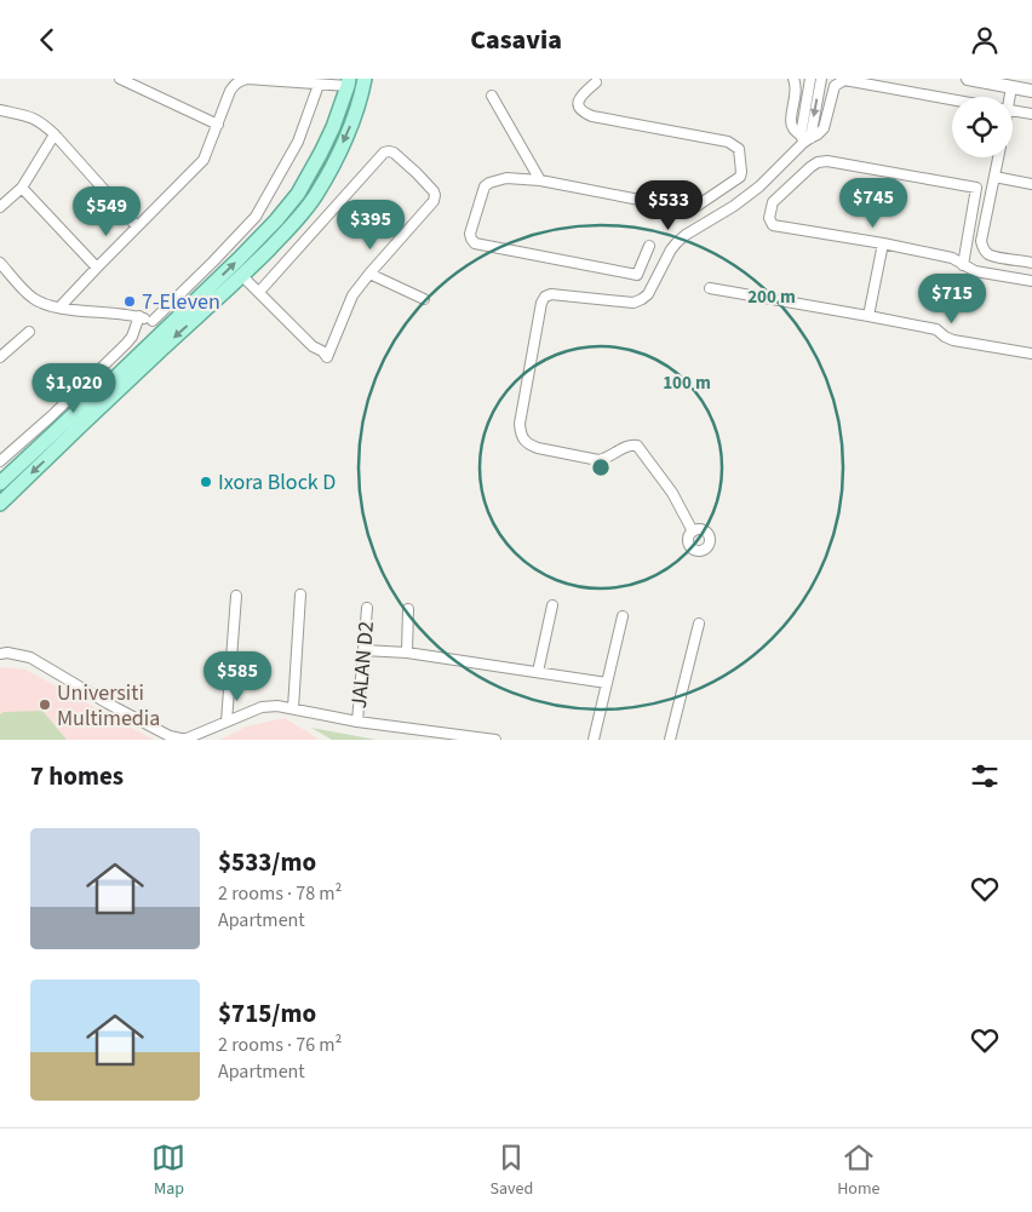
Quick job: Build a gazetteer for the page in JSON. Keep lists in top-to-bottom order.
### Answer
{
  "streets": {
    "street": ["JALAN D2"]
  },
  "places": ["7-Eleven", "Ixora Block D", "Universiti Multimedia"],
  "page": {
    "header": "Casavia",
    "price": [
      "$745",
      "$533",
      "$549",
      "$395",
      "$715",
      "$1,020",
      "$585"
    ],
    "heading": "7 homes",
    "list": [
      {
        "name": "$533/mo",
        "note": "2 rooms · 78 m² · Apartment"
      },
      {
        "name": "$715/mo",
        "note": "2 rooms · 76 m² · Apartment"
      }
    ],
    "tabs": ["Map", "Saved", "Home"]
  },
  "rings": ["200 m", "100 m"]
}
